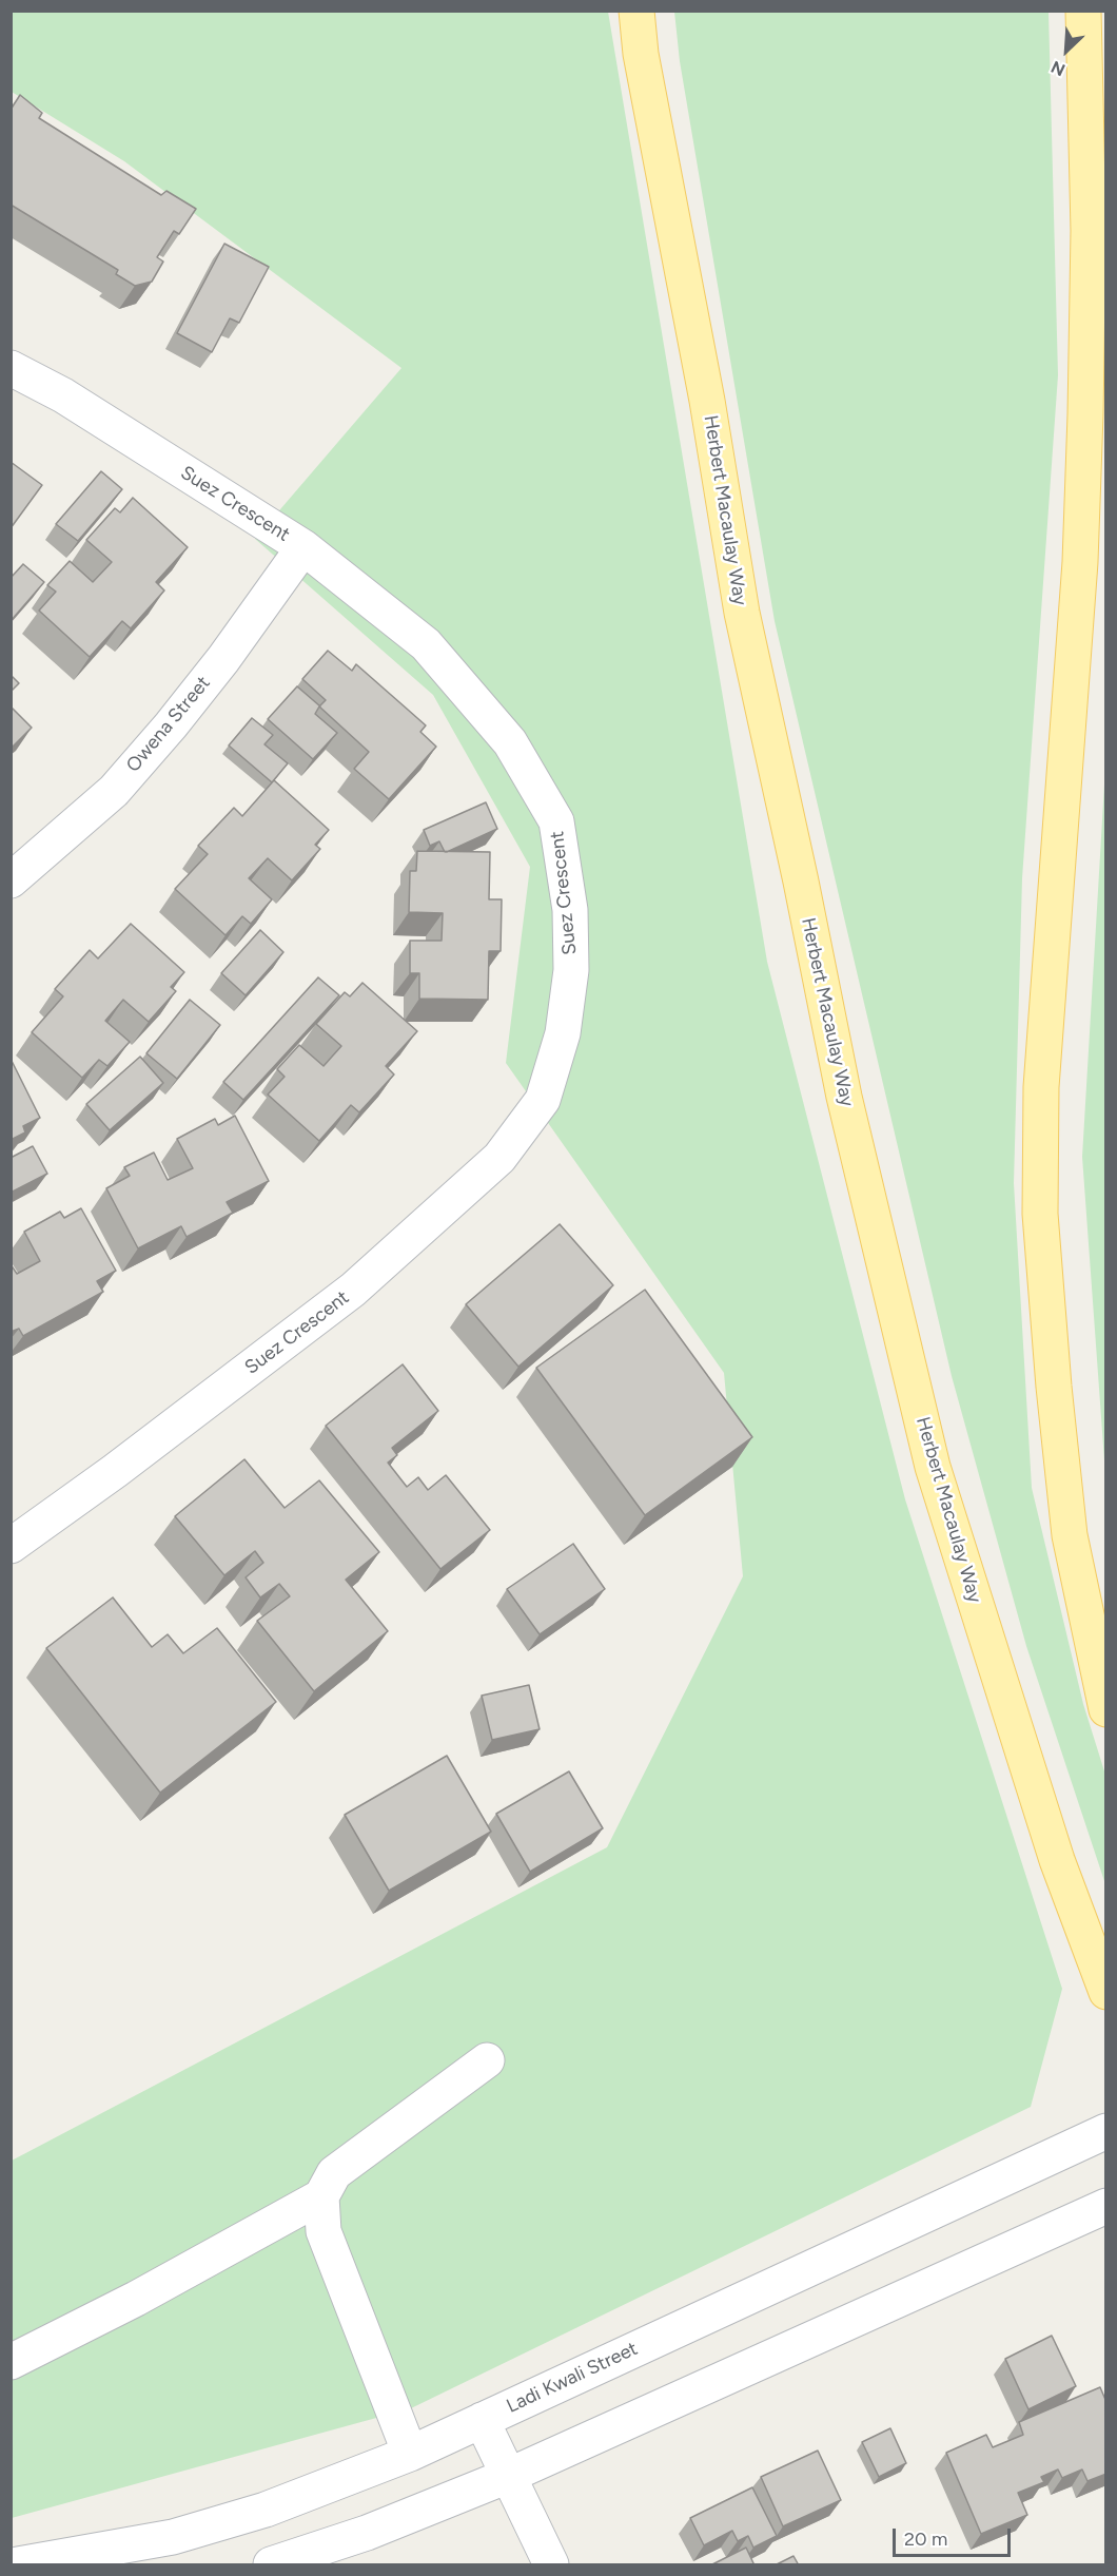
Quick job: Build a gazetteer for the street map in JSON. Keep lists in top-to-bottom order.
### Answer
{
  "streets": {
    "main road": ["Herbert Macaulay Way"],
    "street": ["Suez Crescent", "Owena Street", "Ladi Kwali Street"]
  },
  "crossings": [
    ["Suez Crescent", "Owena Street"]
  ],
  "scale_bar": "20 m",
  "north": "bottom left"
}
